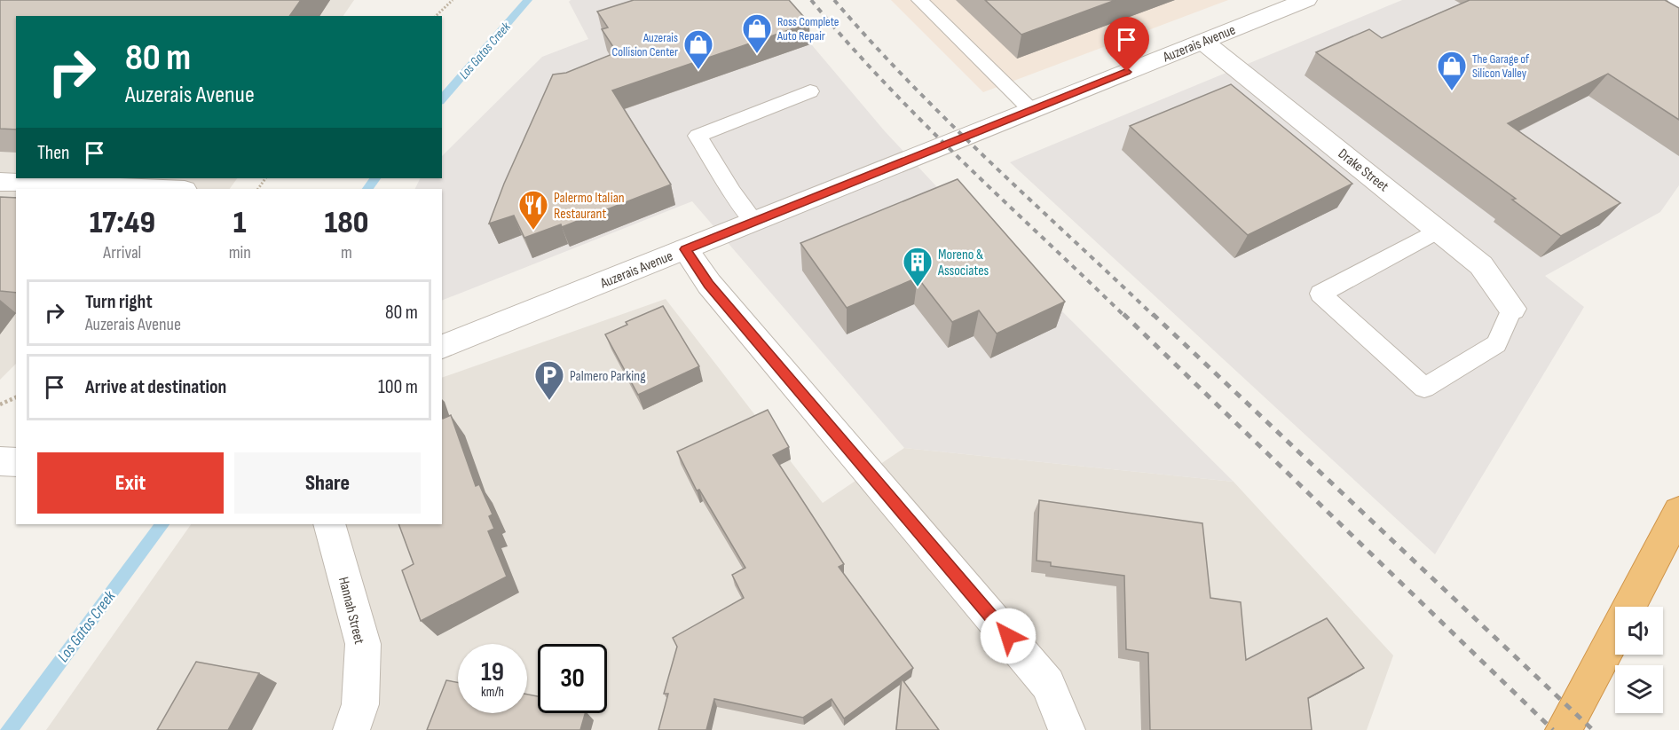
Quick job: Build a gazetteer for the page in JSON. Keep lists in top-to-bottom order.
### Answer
{
  "streets": {
    "street": ["Auzerais Avenue", "Drake Street", "Hannah Street"]
  },
  "crossings": [
    ["Auzerais Avenue", "Drake Street"]
  ],
  "water": ["Los Gatos Creek"],
  "places": {
    "shop": ["Ross Complete Auto Repair", "Auzerais Collision Center", "The Garage of Silicon Valley"],
    "restaurant": ["Palermo Italian Restaurant"],
    "building": ["Moreno & Associates"],
    "parking": ["Palmero Parking"]
  },
  "page": {
    "turn": ["80 m", "Auzerais Avenue"],
    "then": "Then",
    "eta": [
      "17:49",
      "Arrival",
      "1",
      "min",
      "180",
      "m"
    ],
    "list": [
      {
        "name": "Turn right",
        "note": "Auzerais Avenue",
        "value": "80 m"
      },
      {
        "name": "Arrive at destination",
        "value": "100 m"
      }
    ],
    "buttons": ["Exit", "Share"],
    "speed": "19 km/h",
    "limit": "30"
  }
}
